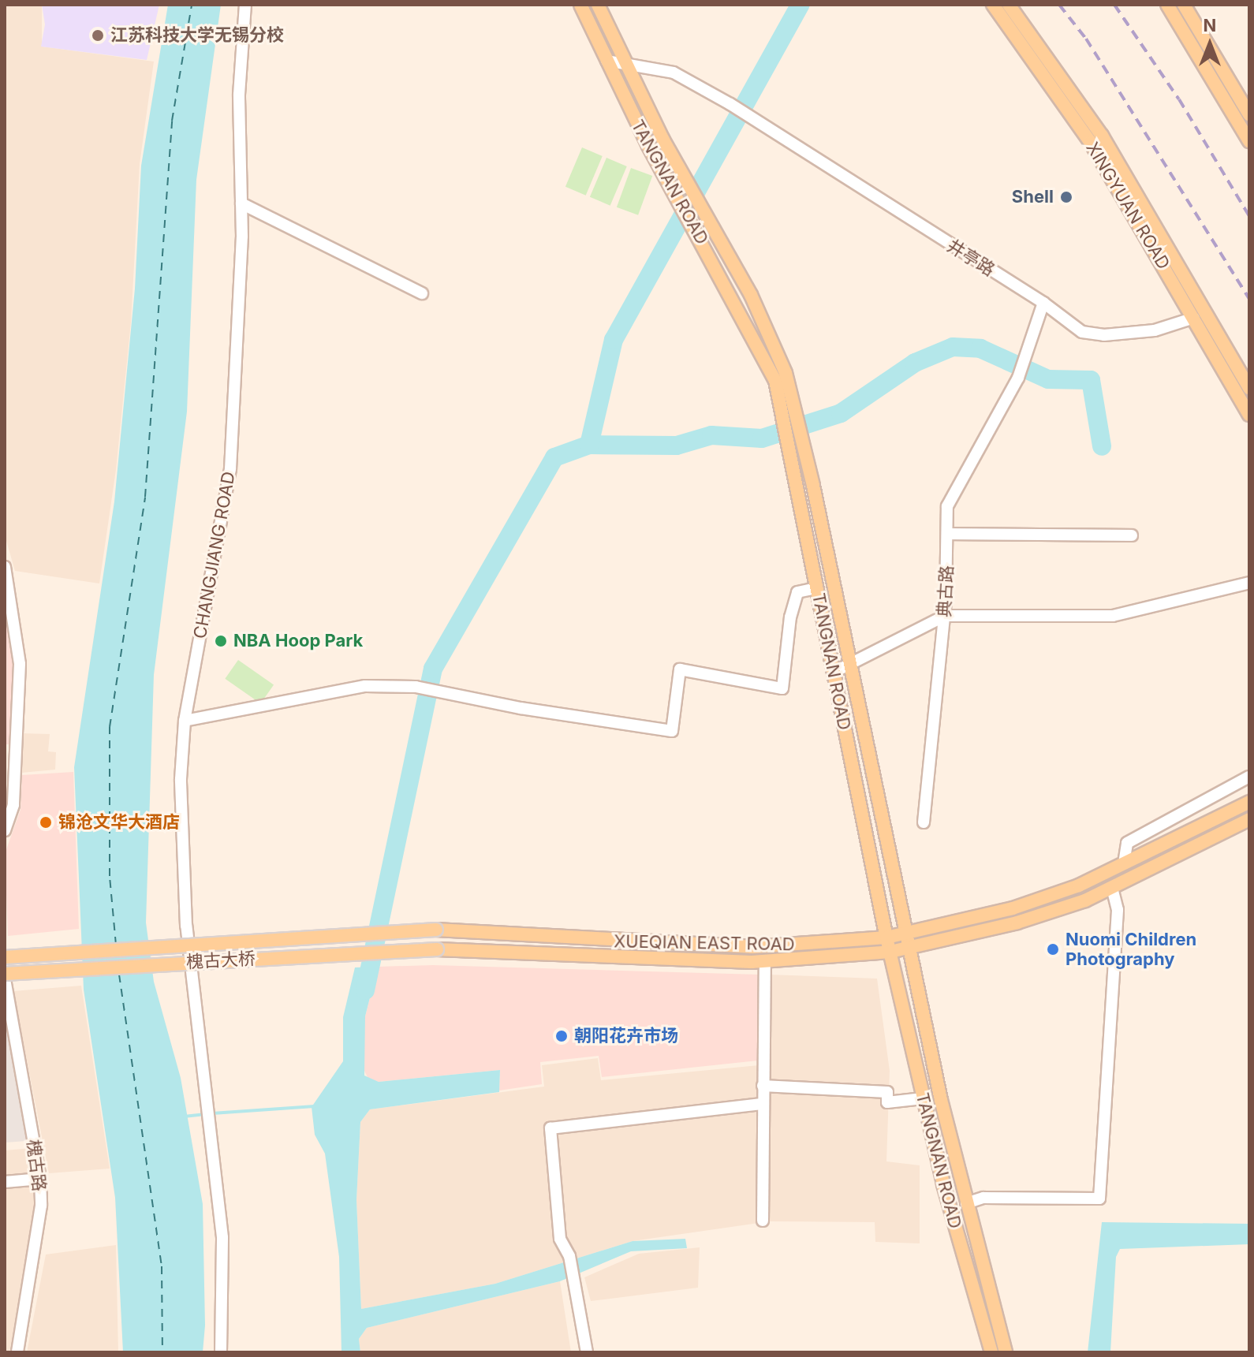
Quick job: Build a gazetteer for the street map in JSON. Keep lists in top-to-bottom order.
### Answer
{
  "streets": {
    "main road": [
      "TANGNAN ROAD",
      "XINGYUAN ROAD",
      "XUEQIAN EAST ROAD",
      "槐古大桥"
    ],
    "street": [
      "井亭路",
      "CHANGJIANG ROAD",
      "典古路",
      "槐古路"
    ]
  },
  "crossings": [
    ["TANGNAN ROAD", "井亭路"],
    ["TANGNAN ROAD", "XUEQIAN EAST ROAD"],
    ["XINGYUAN ROAD", "井亭路"],
    ["井亭路", "典古路"],
    ["XUEQIAN EAST ROAD", "槐古大桥"]
  ],
  "places": [
    "江苏科技大学无锡分校",
    "Shell",
    "NBA Hoop Park",
    "锦沧文华大酒店",
    "Nuomi Children Photography",
    "朝阳花卉市场"
  ],
  "north": "top"
}
